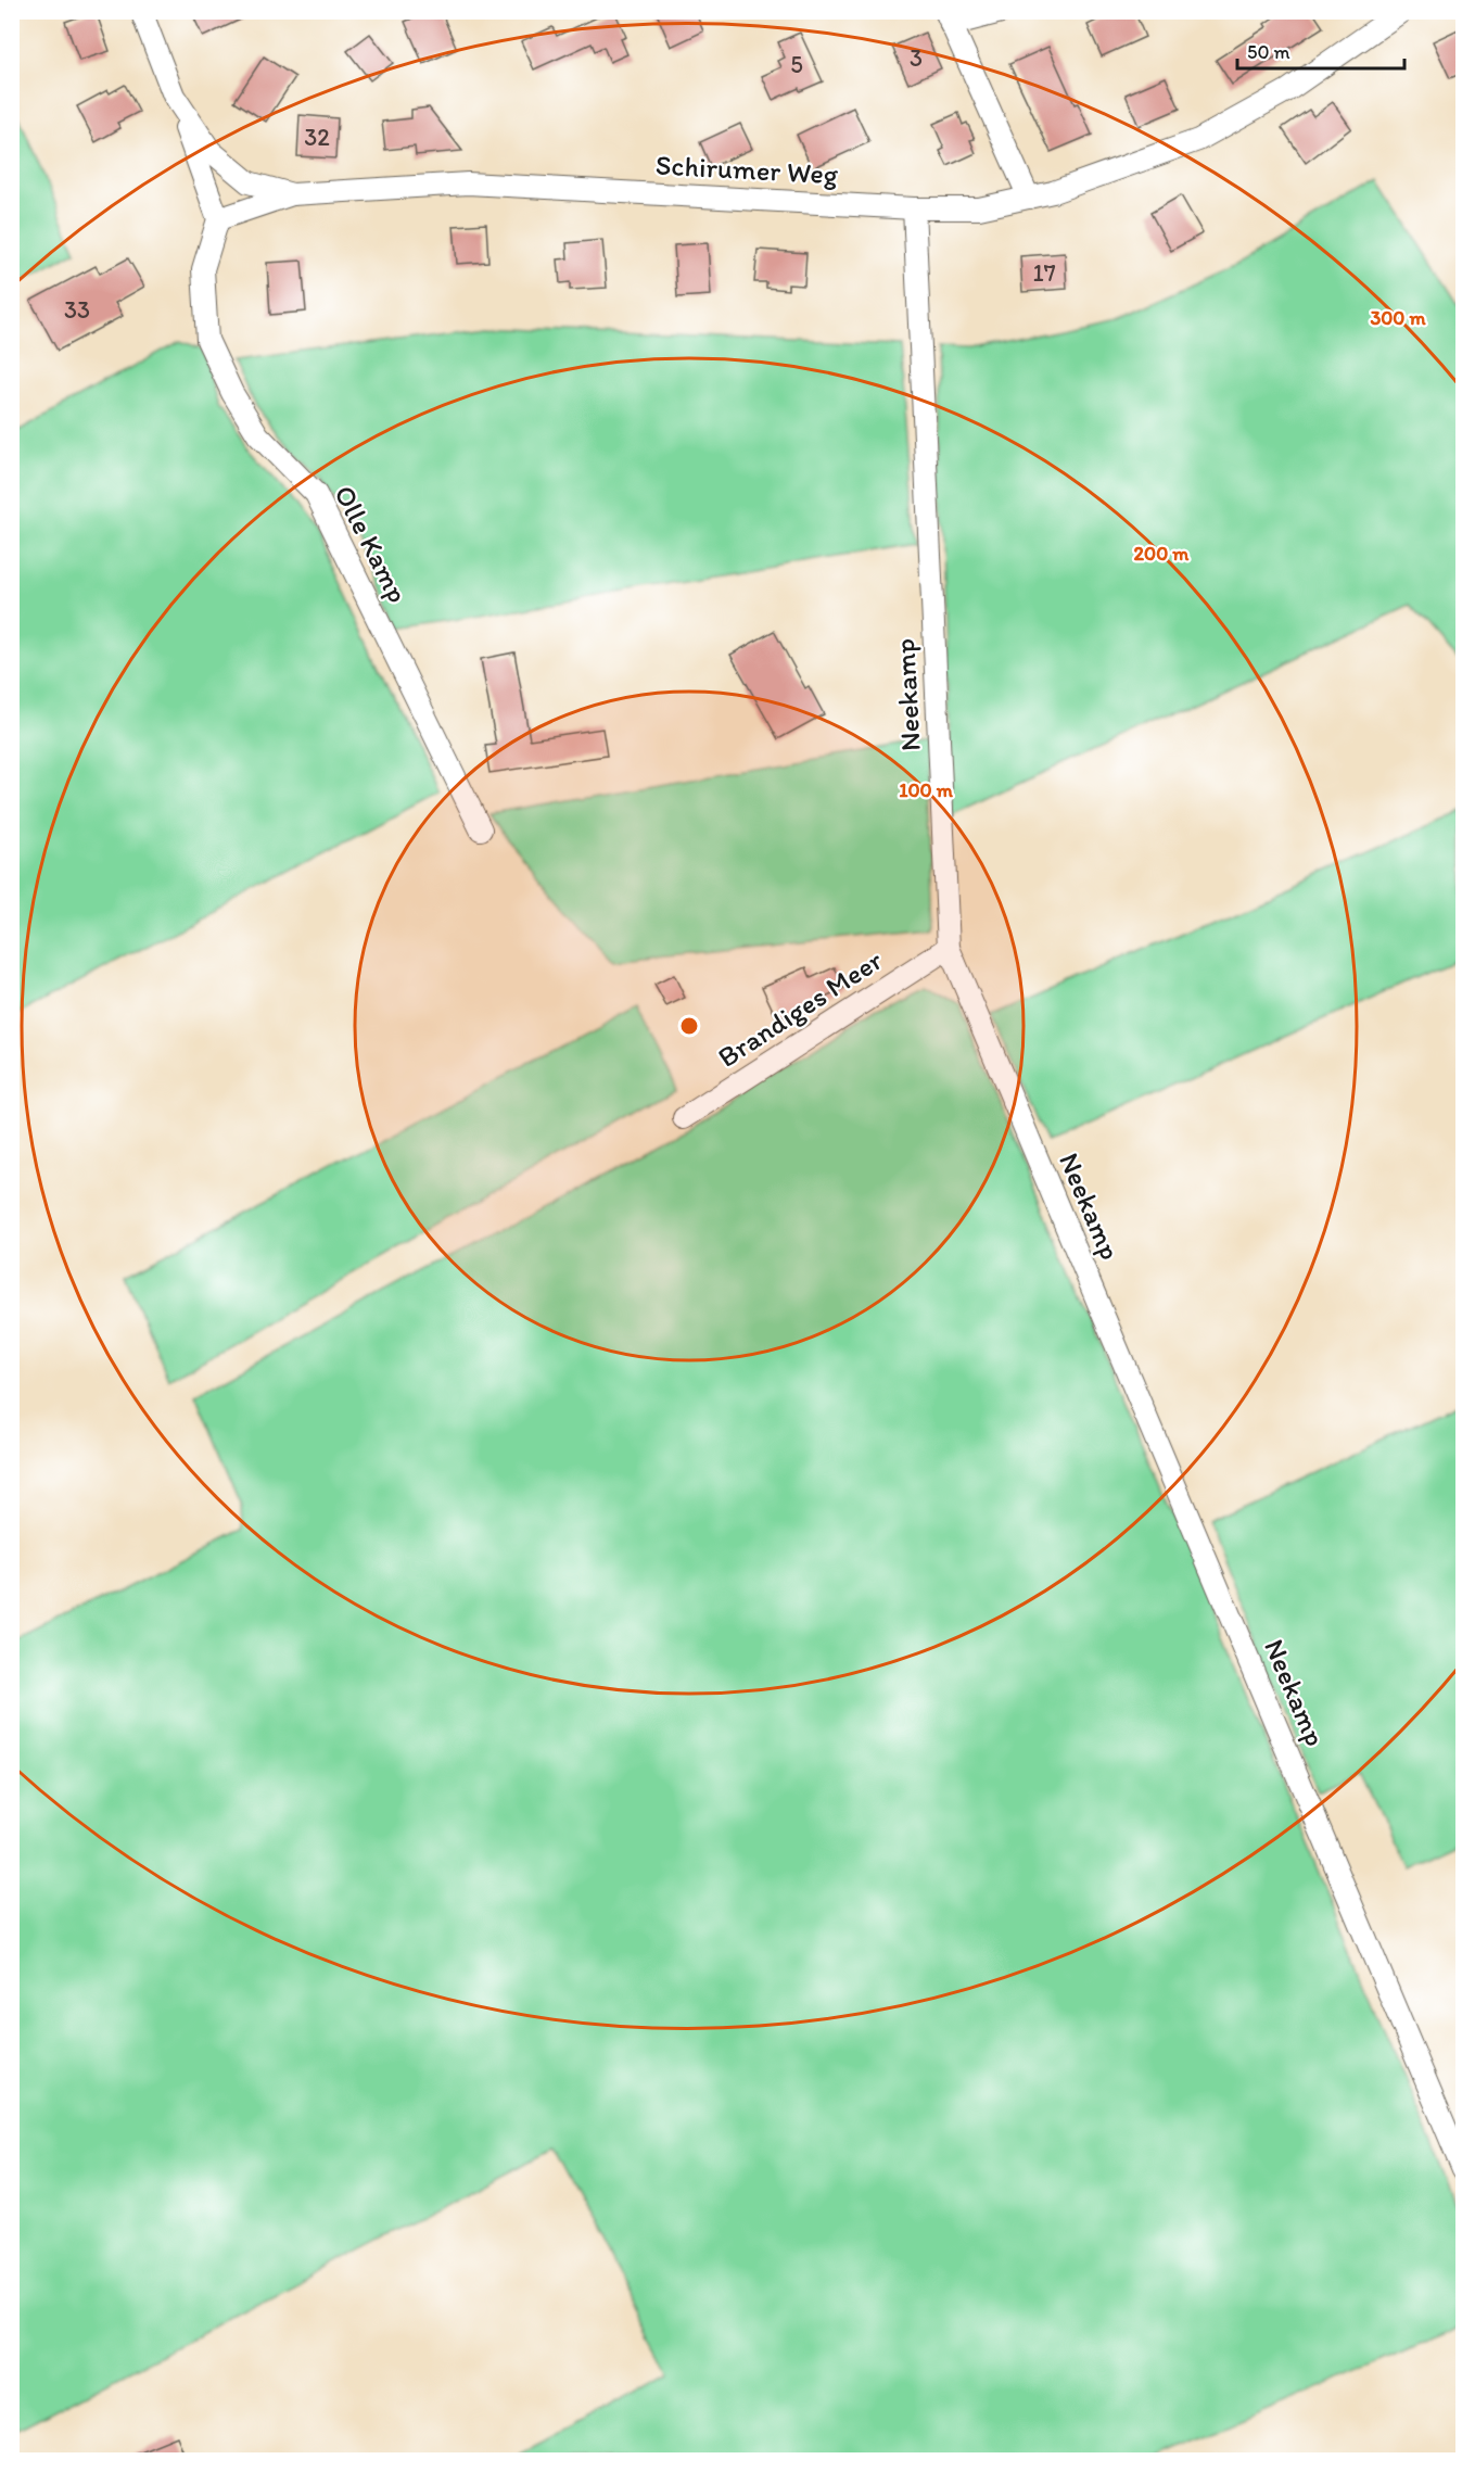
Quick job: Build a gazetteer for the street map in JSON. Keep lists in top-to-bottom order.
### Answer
{
  "streets": {
    "street": [
      "Schirumer Weg",
      "Olle Kamp",
      "Neekamp",
      "Brandiges Meer"
    ]
  },
  "crossings": [
    ["Schirumer Weg", "Neekamp"],
    ["Neekamp", "Brandiges Meer"]
  ],
  "house_numbers": [
    "3",
    "5",
    "32",
    "17",
    "33"
  ],
  "scale_bar": "50 m",
  "rings": ["300 m", "200 m", "100 m"]
}
